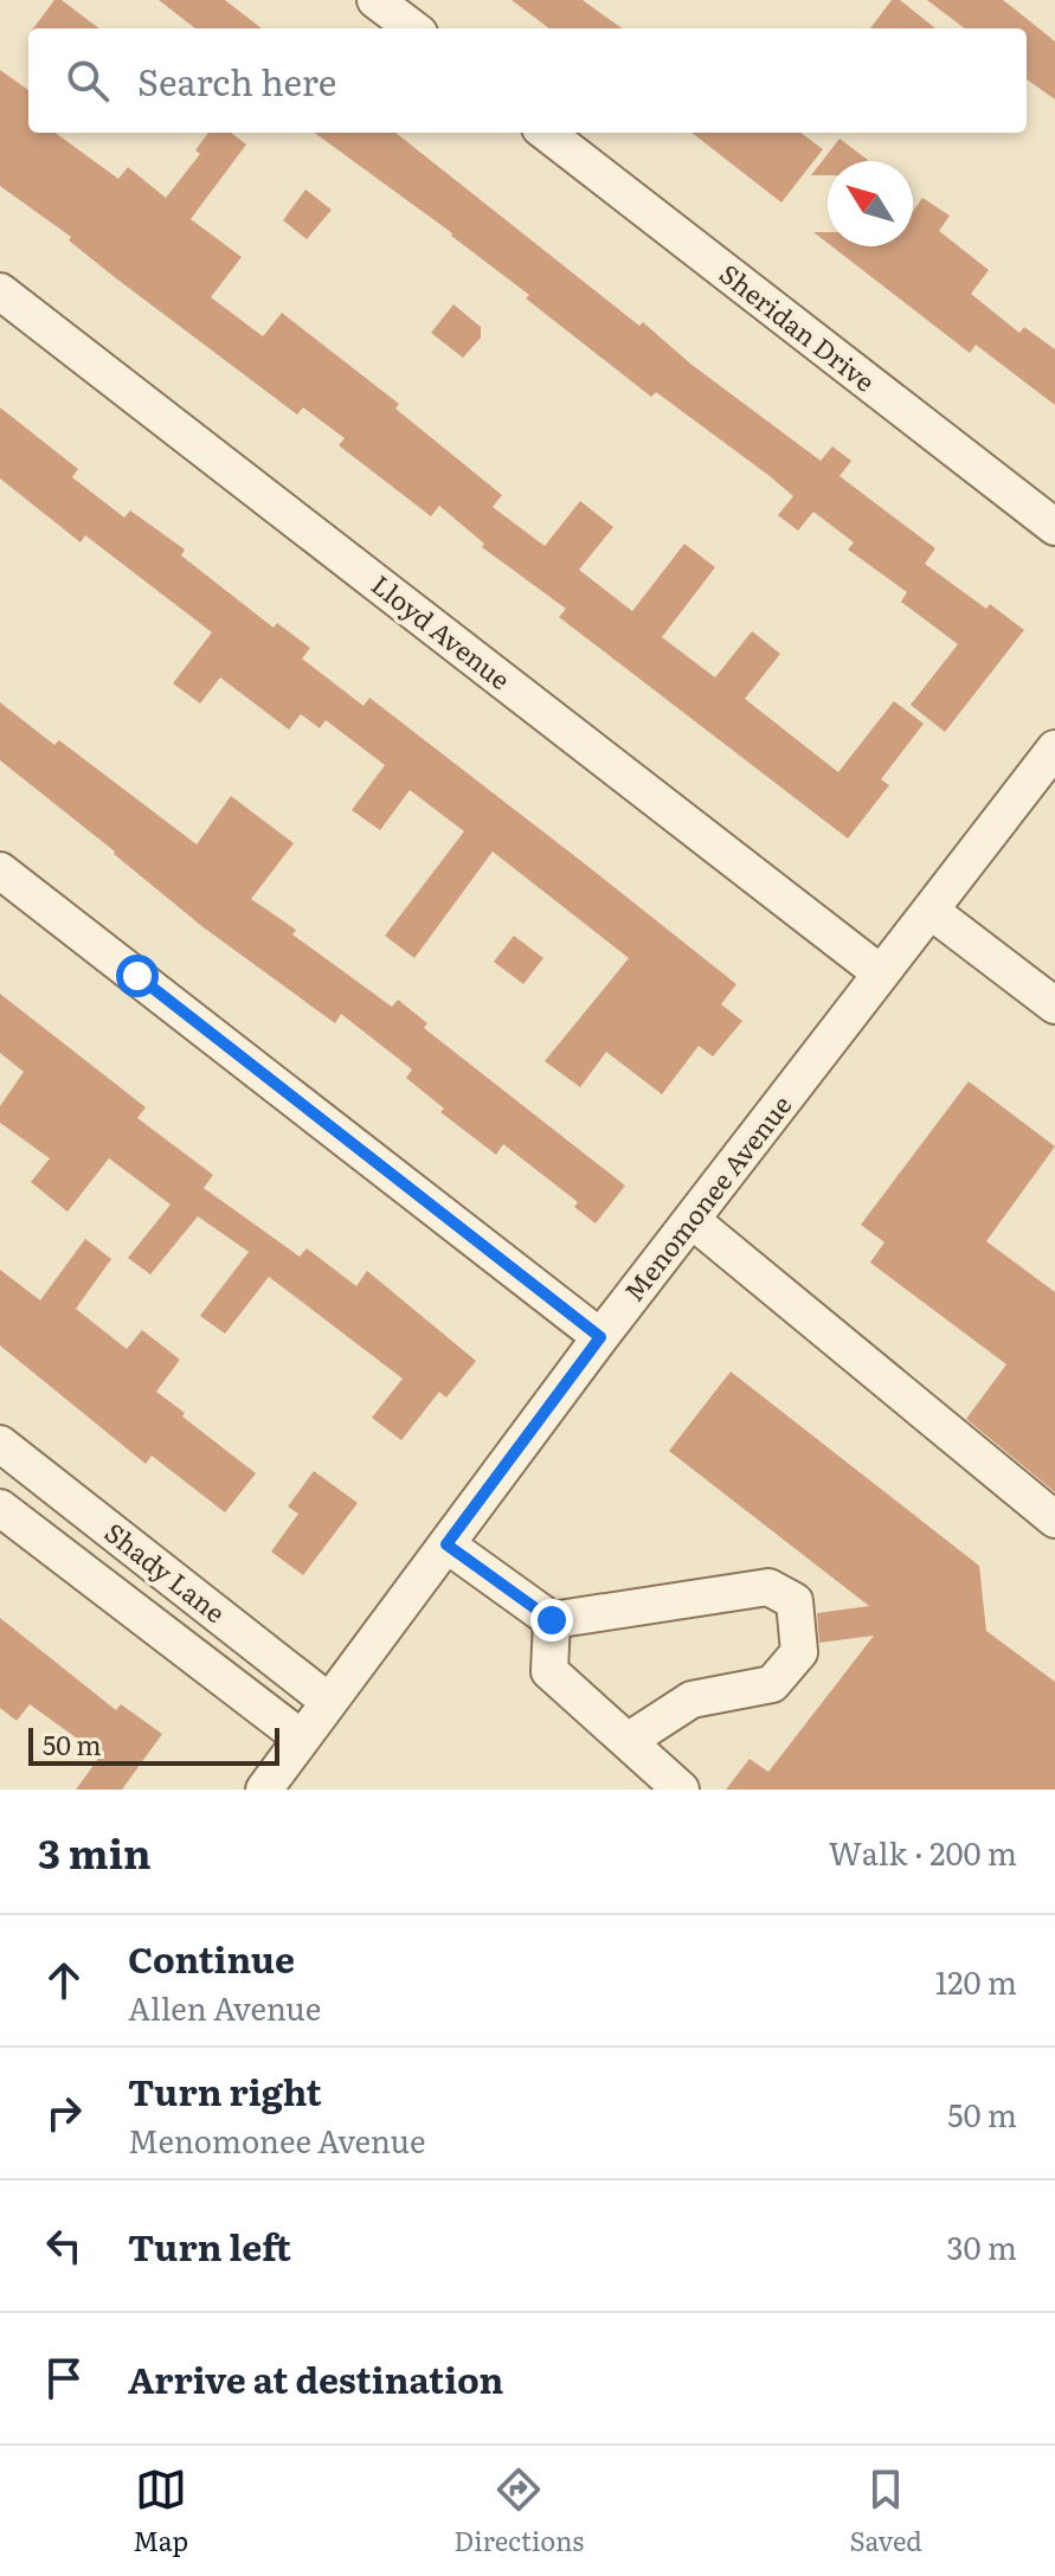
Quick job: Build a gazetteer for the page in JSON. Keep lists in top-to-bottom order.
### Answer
{
  "streets": {
    "street": [
      "Sheridan Drive",
      "Lloyd Avenue",
      "Menomonee Avenue",
      "Shady Lane"
    ]
  },
  "crossings": [
    ["Lloyd Avenue", "Menomonee Avenue"],
    ["Menomonee Avenue", "Shady Lane"]
  ],
  "scale_bar": "50 m",
  "north": "top left",
  "page": {
    "search": "Search here",
    "scale": "50 m",
    "heading": ["3 min", "Walk · 200 m"],
    "list": [
      ["Continue", "Allen Avenue", "120 m"],
      ["Turn right", "Menomonee Avenue", "50 m"],
      ["Turn left", "30 m"],
      "Arrive at destination"
    ],
    "nav": ["Map", "Directions", "Saved"]
  }
}
